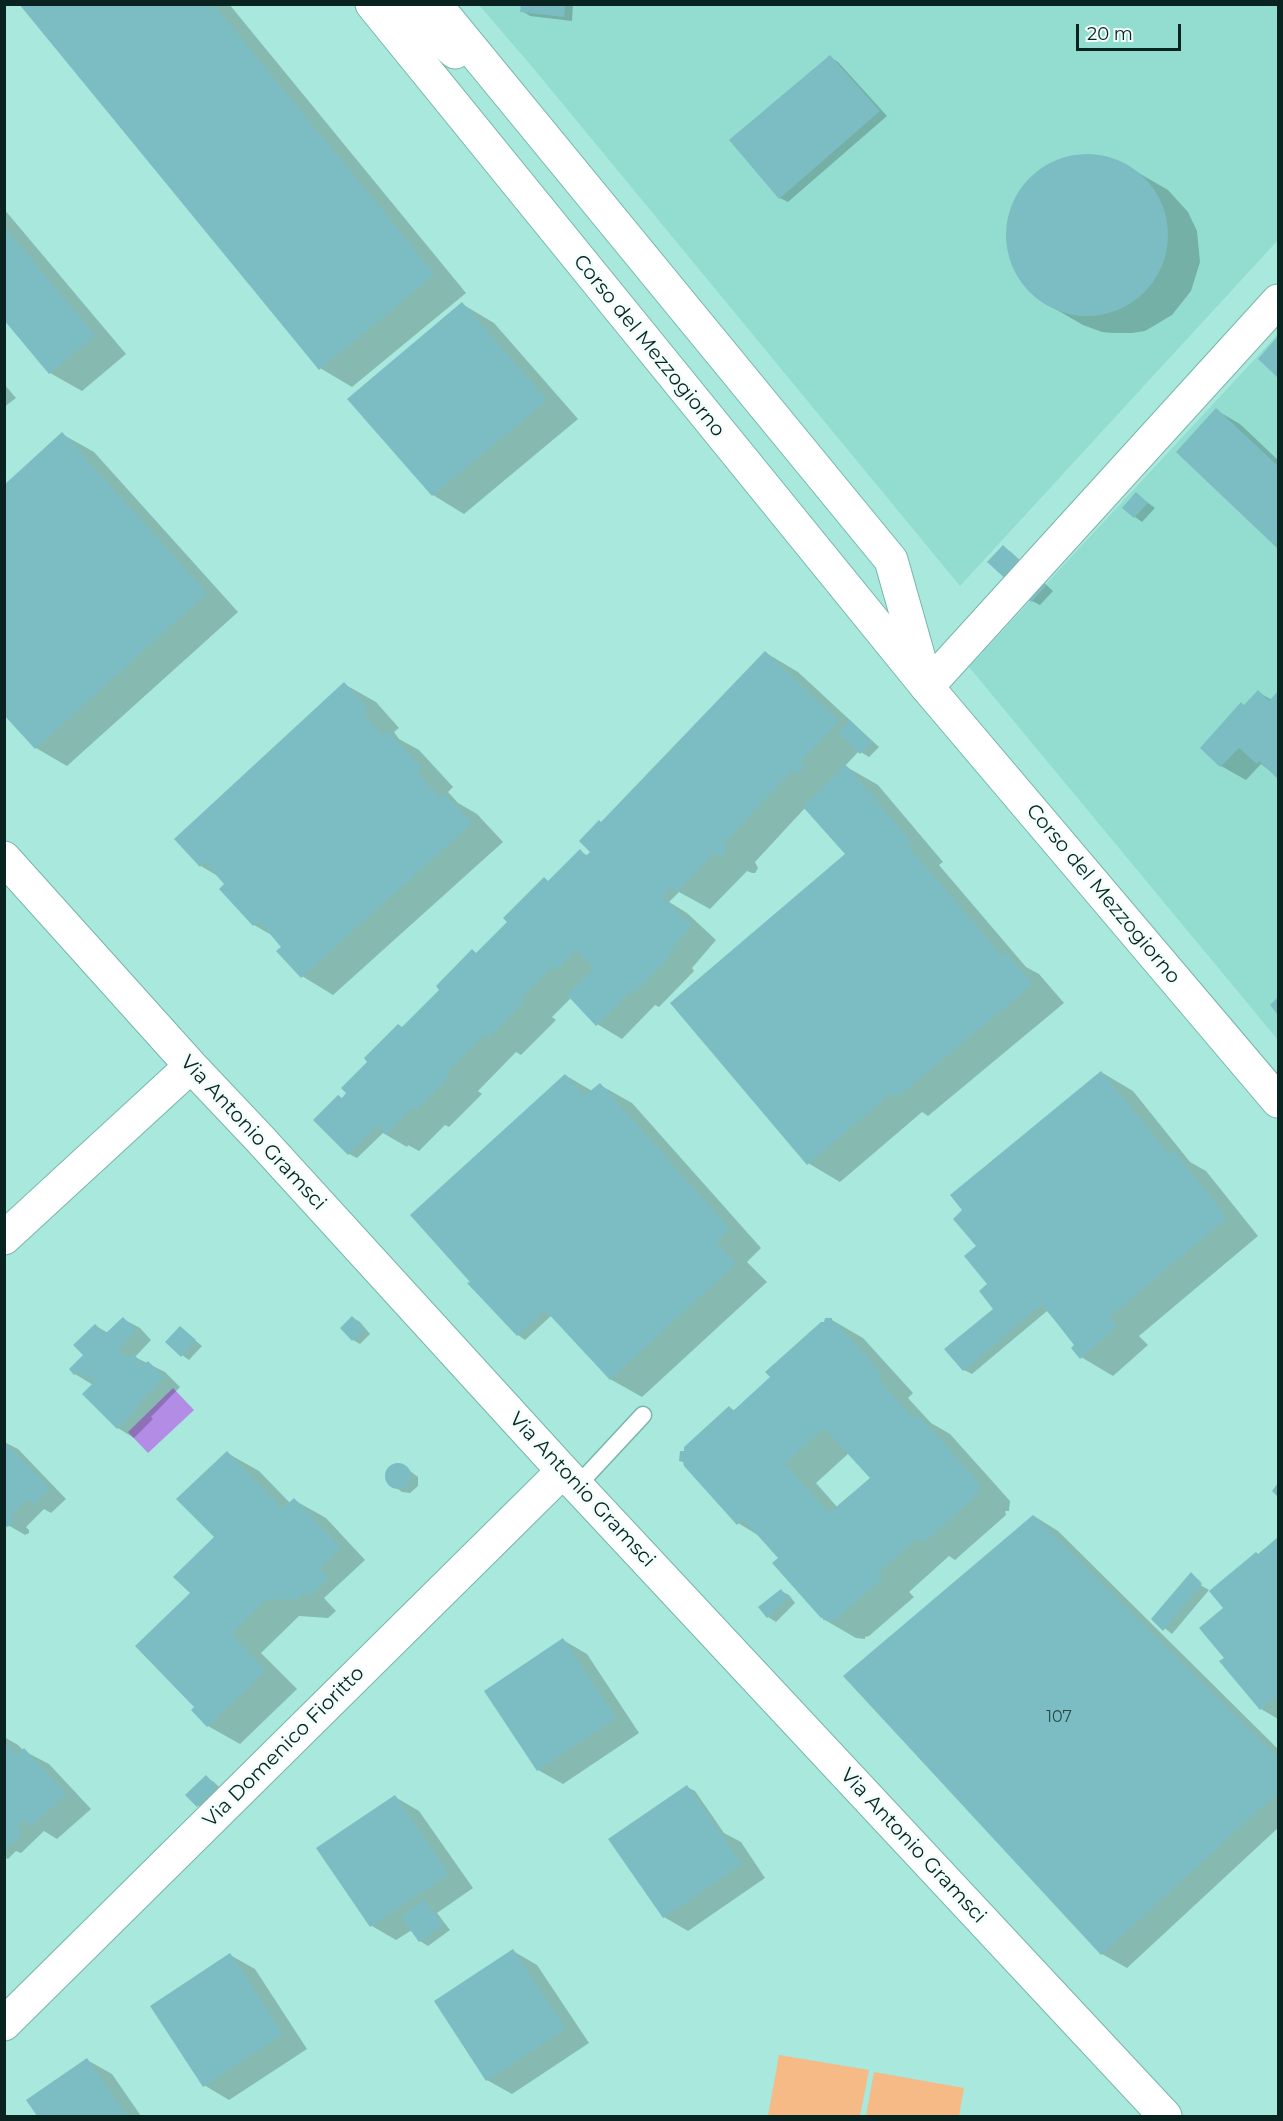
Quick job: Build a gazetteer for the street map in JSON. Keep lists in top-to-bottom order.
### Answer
{
  "streets": {
    "street": ["Corso del Mezzogiorno", "Via Antonio Gramsci", "Via Domenico Fioritto"]
  },
  "crossings": [
    ["Via Antonio Gramsci", "Via Domenico Fioritto"]
  ],
  "house_numbers": ["107"],
  "scale_bar": "20 m"
}
